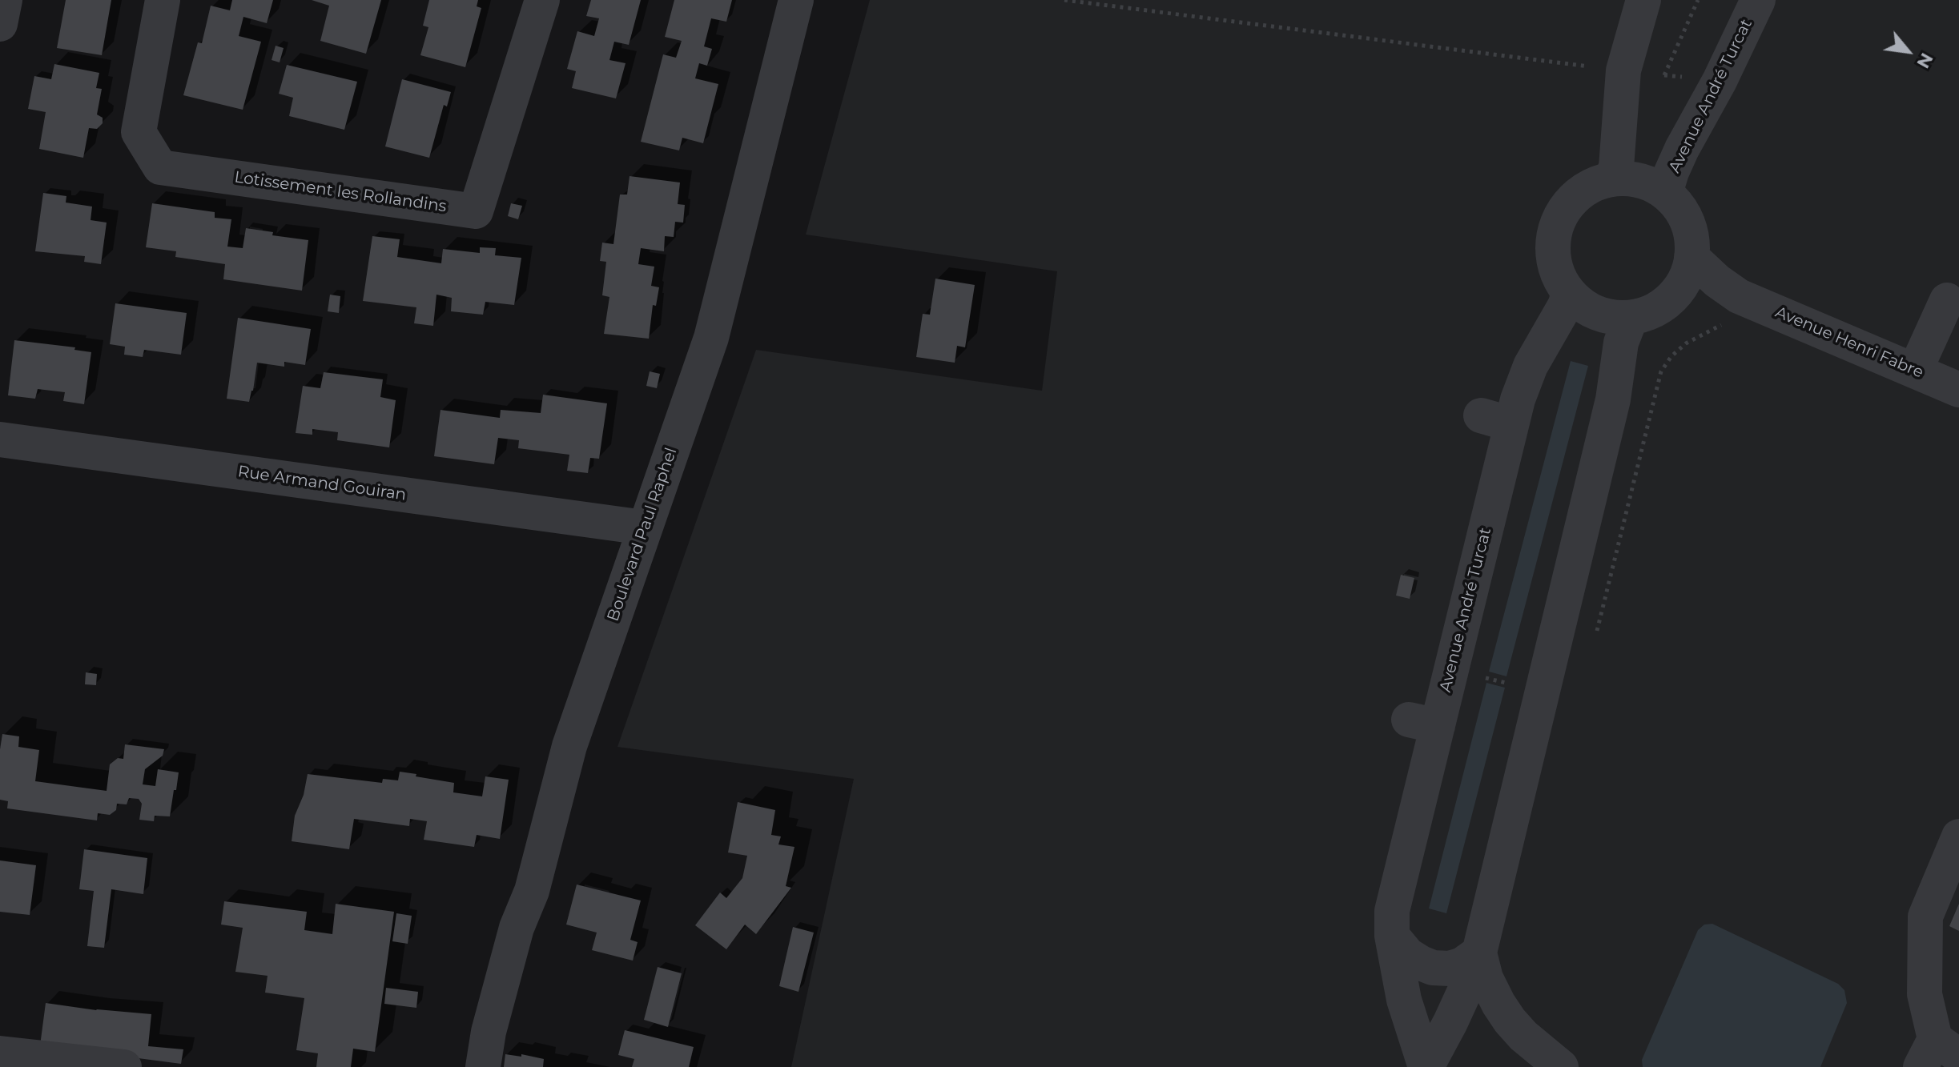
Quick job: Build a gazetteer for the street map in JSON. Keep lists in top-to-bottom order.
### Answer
{
  "streets": {
    "street": [
      "Avenue André Turcat",
      "Lotissement les Rollandins",
      "Avenue Henri Fabre",
      "Rue Armand Gouiran",
      "Boulevard Paul Raphel"
    ]
  },
  "crossings": [
    ["Avenue André Turcat", "Avenue Henri Fabre"],
    ["Rue Armand Gouiran", "Boulevard Paul Raphel"]
  ],
  "north": "bottom right"
}
